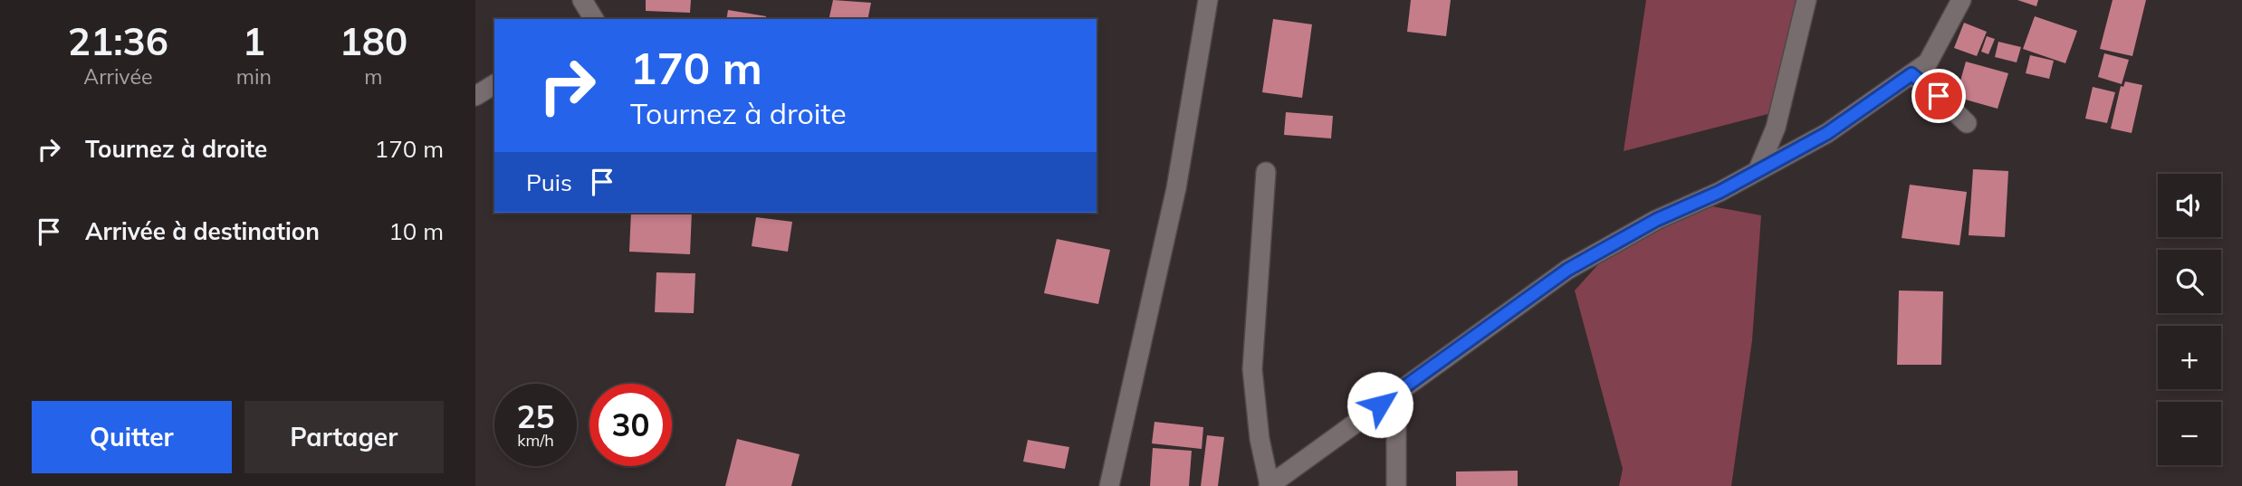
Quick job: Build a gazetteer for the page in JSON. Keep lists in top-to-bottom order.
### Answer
{
  "page": {
    "eta": [
      "21:36",
      "Arrivée",
      "1",
      "min",
      "180",
      "m"
    ],
    "turn": ["170 m", "Tournez à droite"],
    "list": [
      {
        "name": "Tournez à droite",
        "value": "170 m"
      },
      {
        "name": "Arrivée à destination",
        "value": "10 m"
      }
    ],
    "then": "Puis",
    "map_buttons": ["+", "−"],
    "speed": "25 km/h",
    "limit": "30",
    "buttons": ["Quitter", "Partager"]
  }
}
